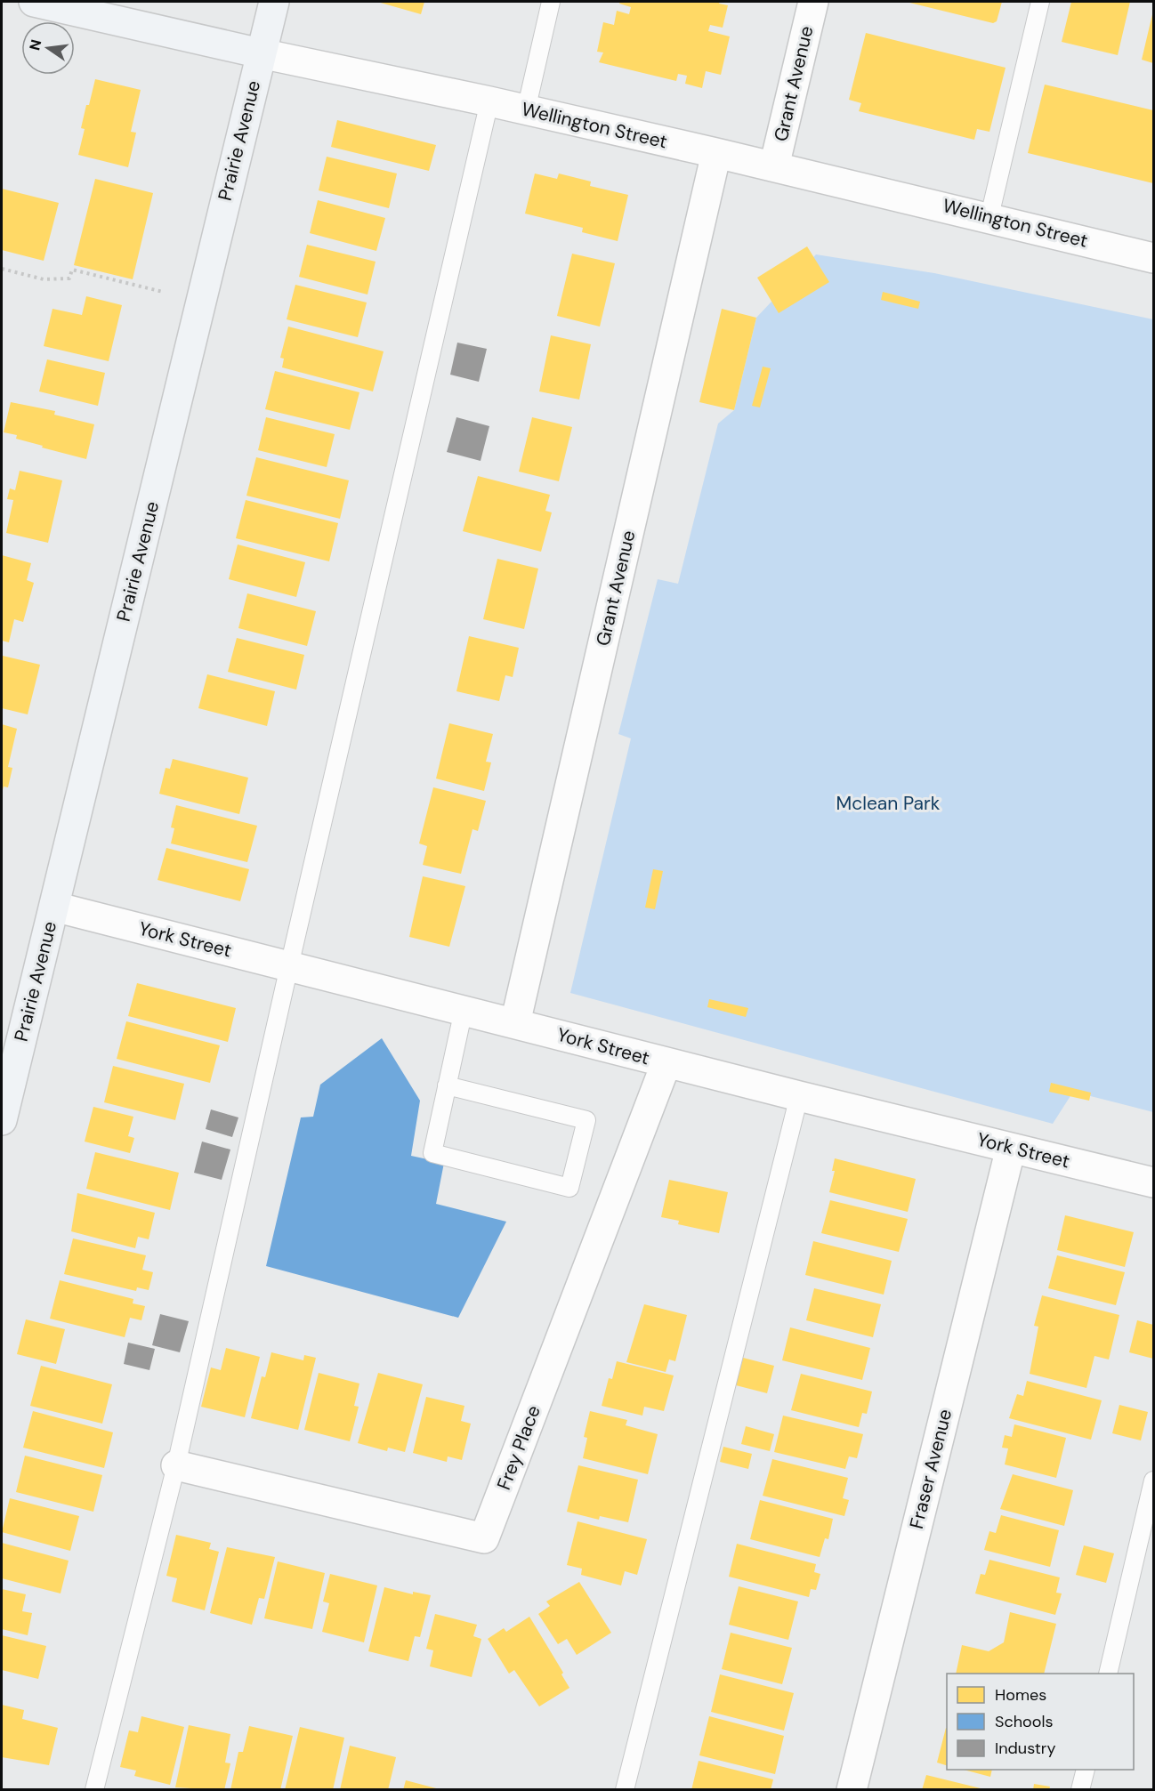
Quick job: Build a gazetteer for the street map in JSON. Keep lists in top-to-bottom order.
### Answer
{
  "streets": {
    "main road": ["Wellington Street", "Prairie Avenue"],
    "street": [
      "Grant Avenue",
      "York Street",
      "Frey Place",
      "Fraser Avenue"
    ]
  },
  "crossings": [
    ["Grant Avenue", "Wellington Street"],
    ["Grant Avenue", "York Street"],
    ["Wellington Street", "Prairie Avenue"],
    ["Prairie Avenue", "York Street"],
    ["York Street", "Frey Place"],
    ["York Street", "Fraser Avenue"]
  ],
  "parks": ["Mclean Park"],
  "legend": ["Homes", "Schools", "Industry"],
  "north": "left"
}
